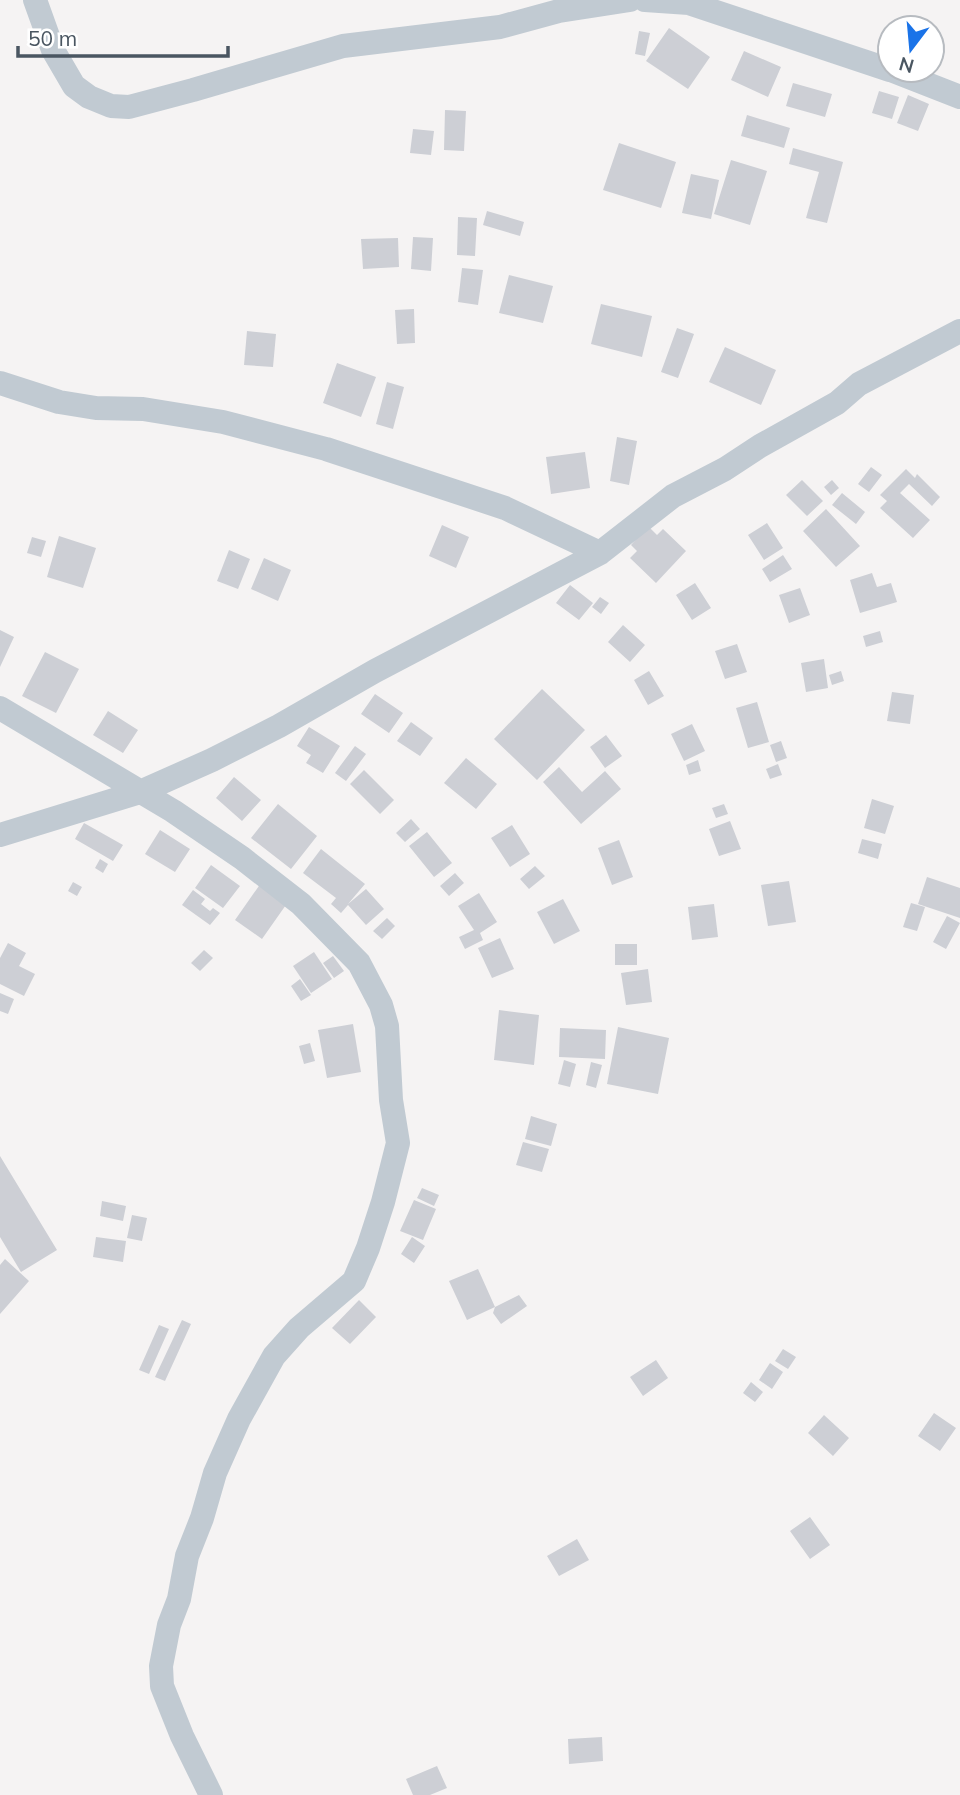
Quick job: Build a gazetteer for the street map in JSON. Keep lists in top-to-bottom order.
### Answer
{
  "scale_bar": "50 m",
  "north": "bottom"
}
